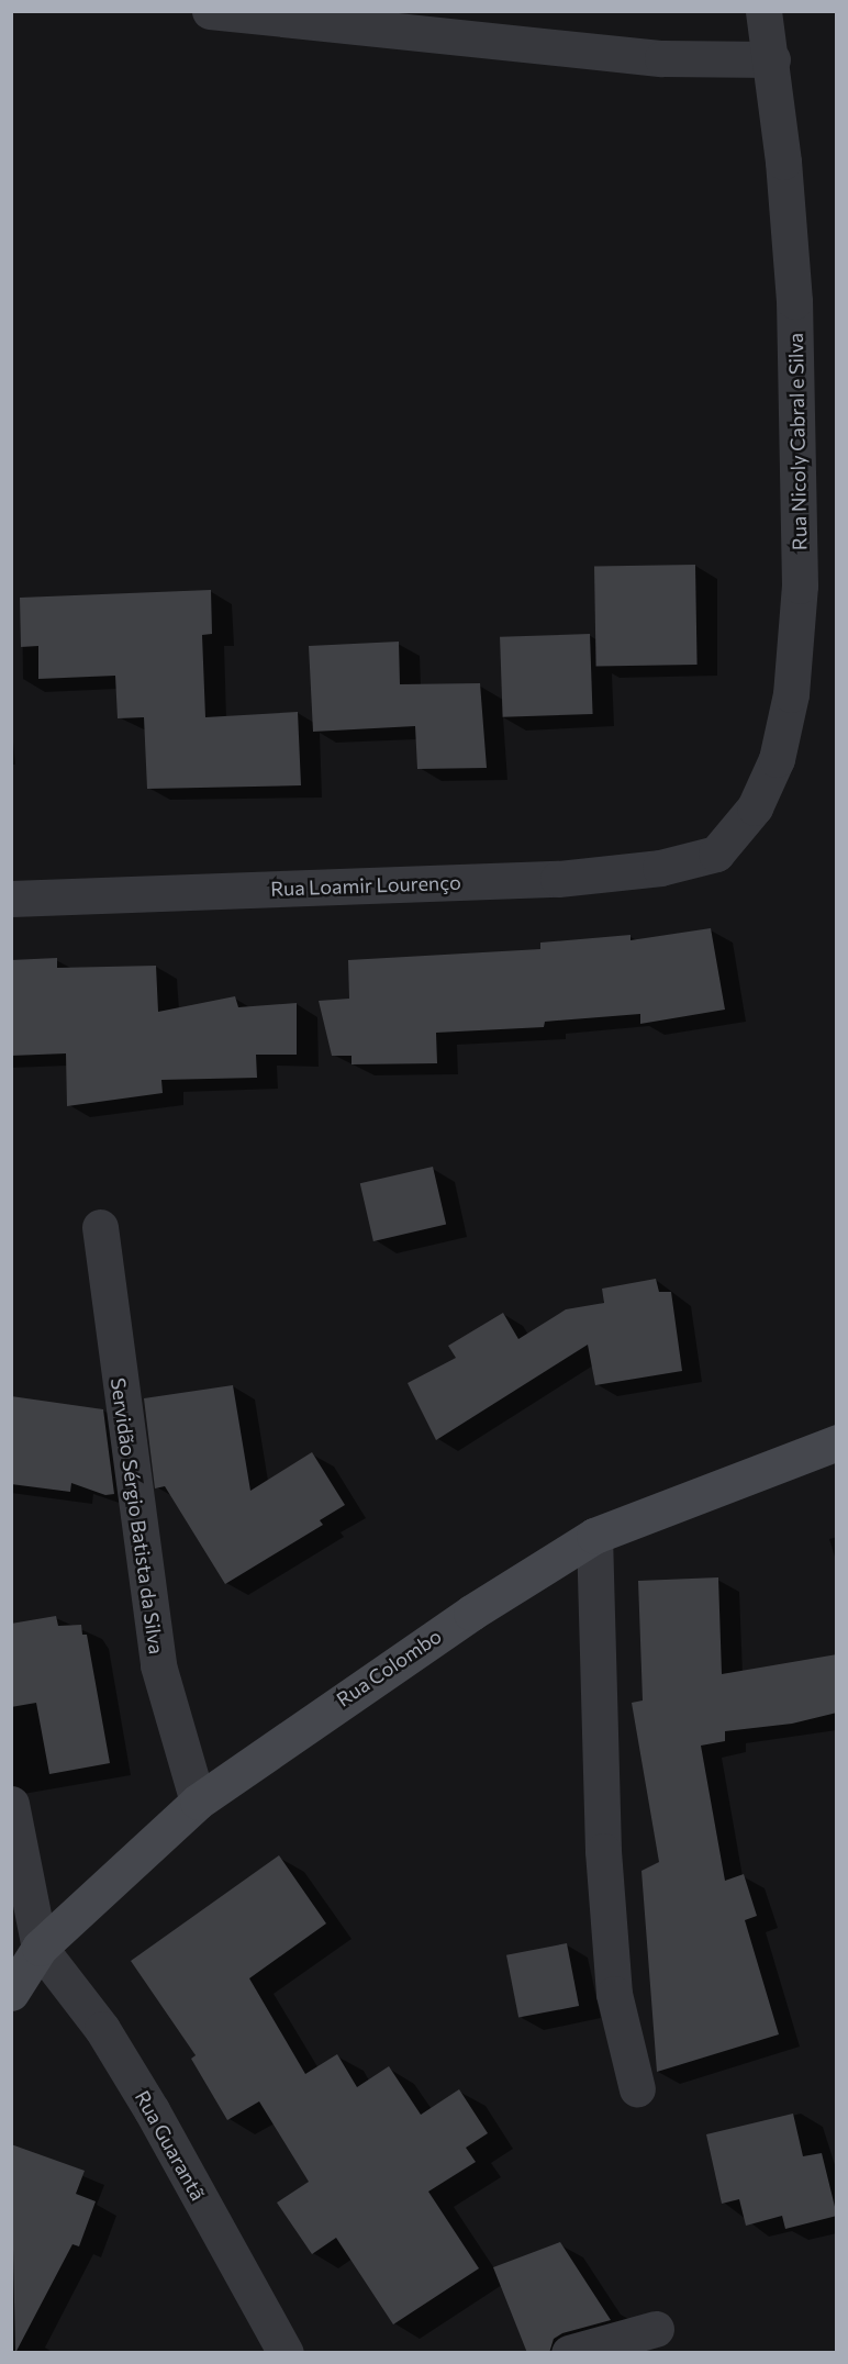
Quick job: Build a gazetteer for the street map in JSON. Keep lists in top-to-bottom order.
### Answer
{
  "streets": {
    "street": [
      "Rua Nicoly Cabral e Silva",
      "Rua Loamir Lourenço",
      "Servidão Sérgio Batista da Silva",
      "Rua Colombo",
      "Rua Guarantã"
    ]
  },
  "crossings": [
    ["Rua Nicoly Cabral e Silva", "Rua Loamir Lourenço"],
    ["Servidão Sérgio Batista da Silva", "Rua Colombo"],
    ["Rua Colombo", "Rua Guarantã"]
  ]
}
